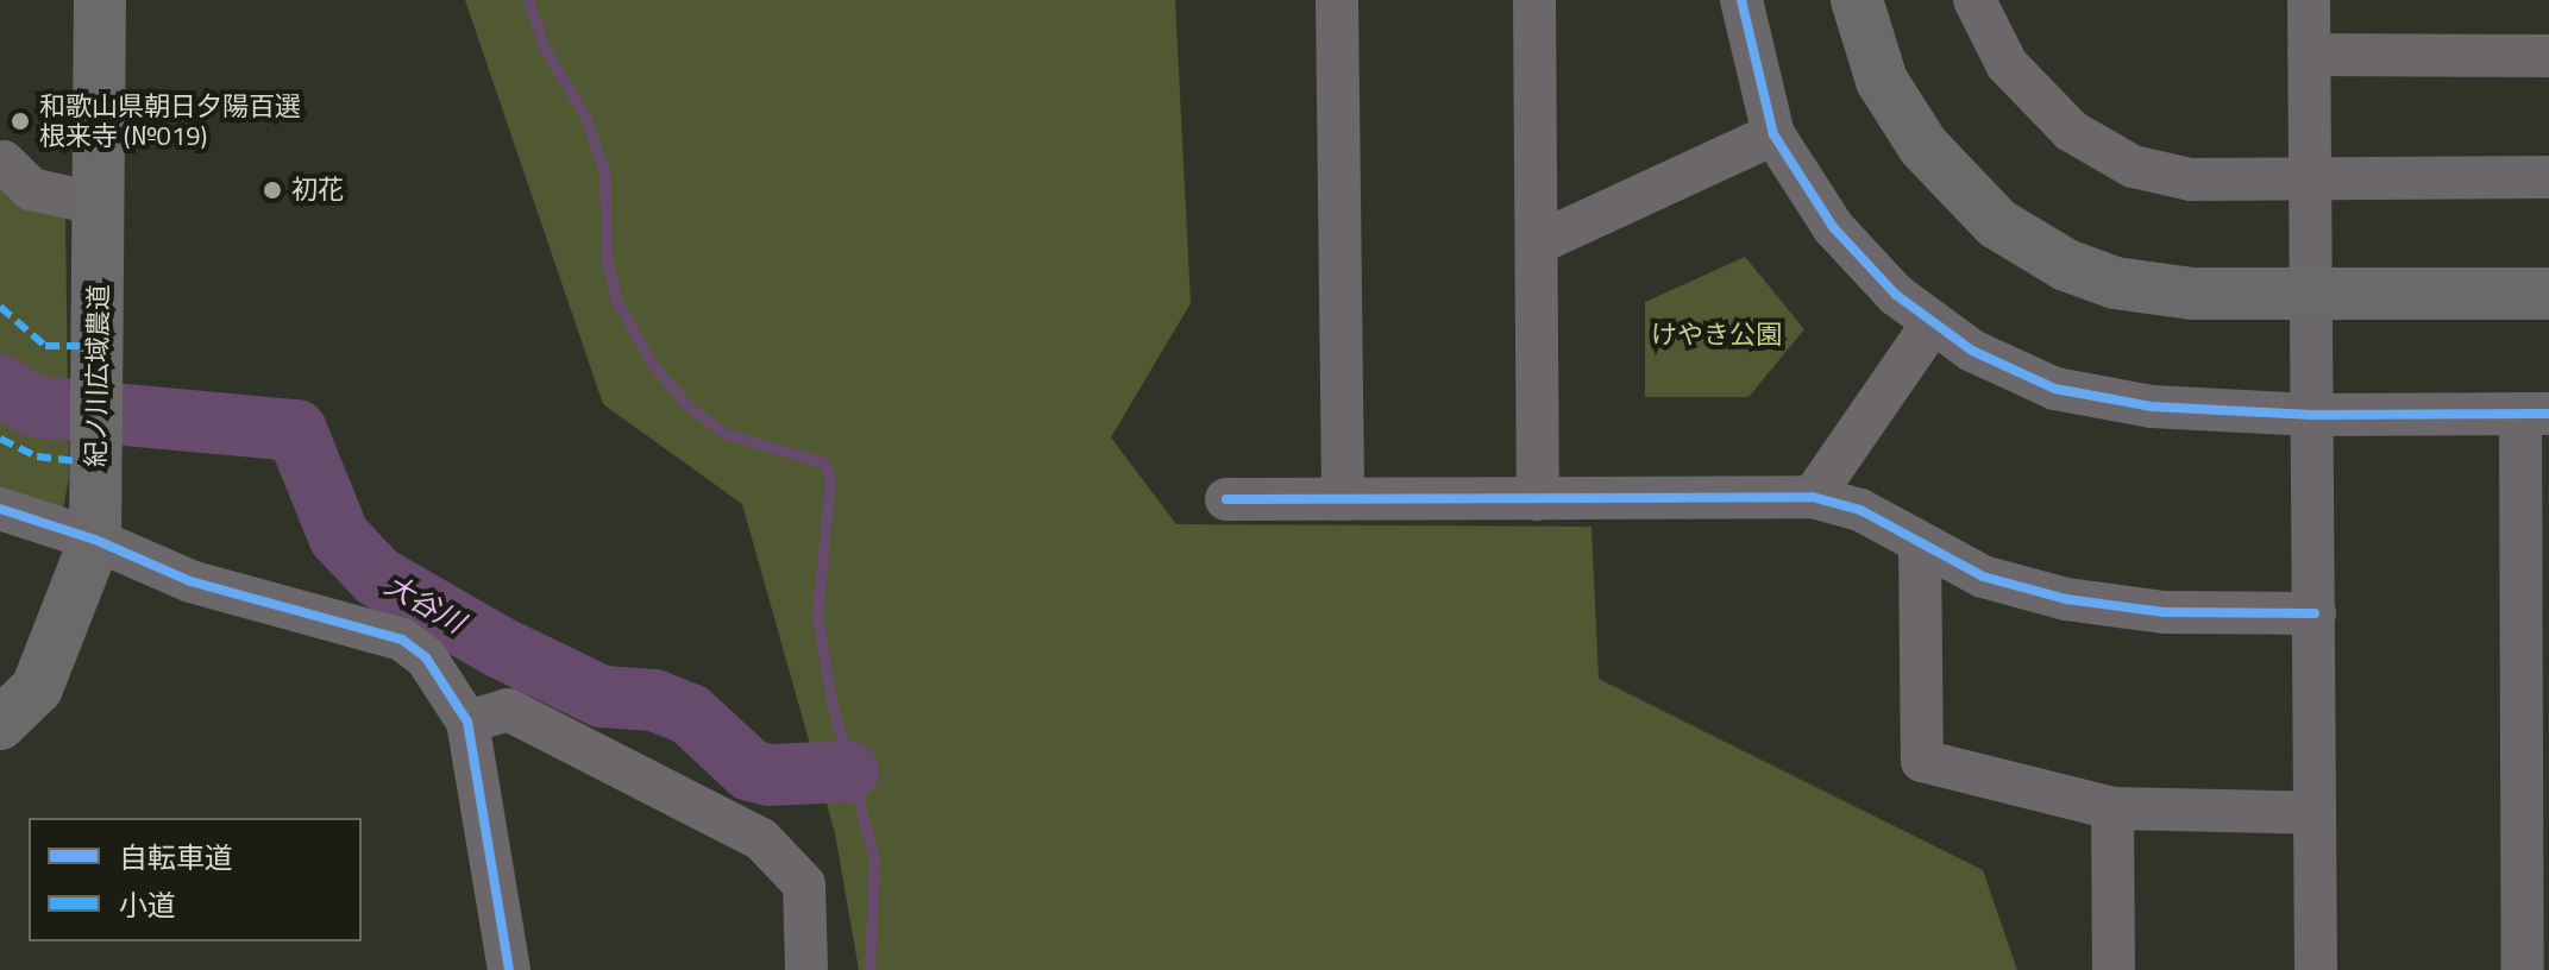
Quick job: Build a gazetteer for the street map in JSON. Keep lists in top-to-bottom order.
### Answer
{
  "streets": {
    "street": ["紀ノ川広域農道"]
  },
  "water": ["大谷川"],
  "parks": ["けやき公園"],
  "places": ["和歌山県朝日夕陽百選 根来寺 (№019)", "初花"],
  "legend": ["自転車道", "小道"]
}
